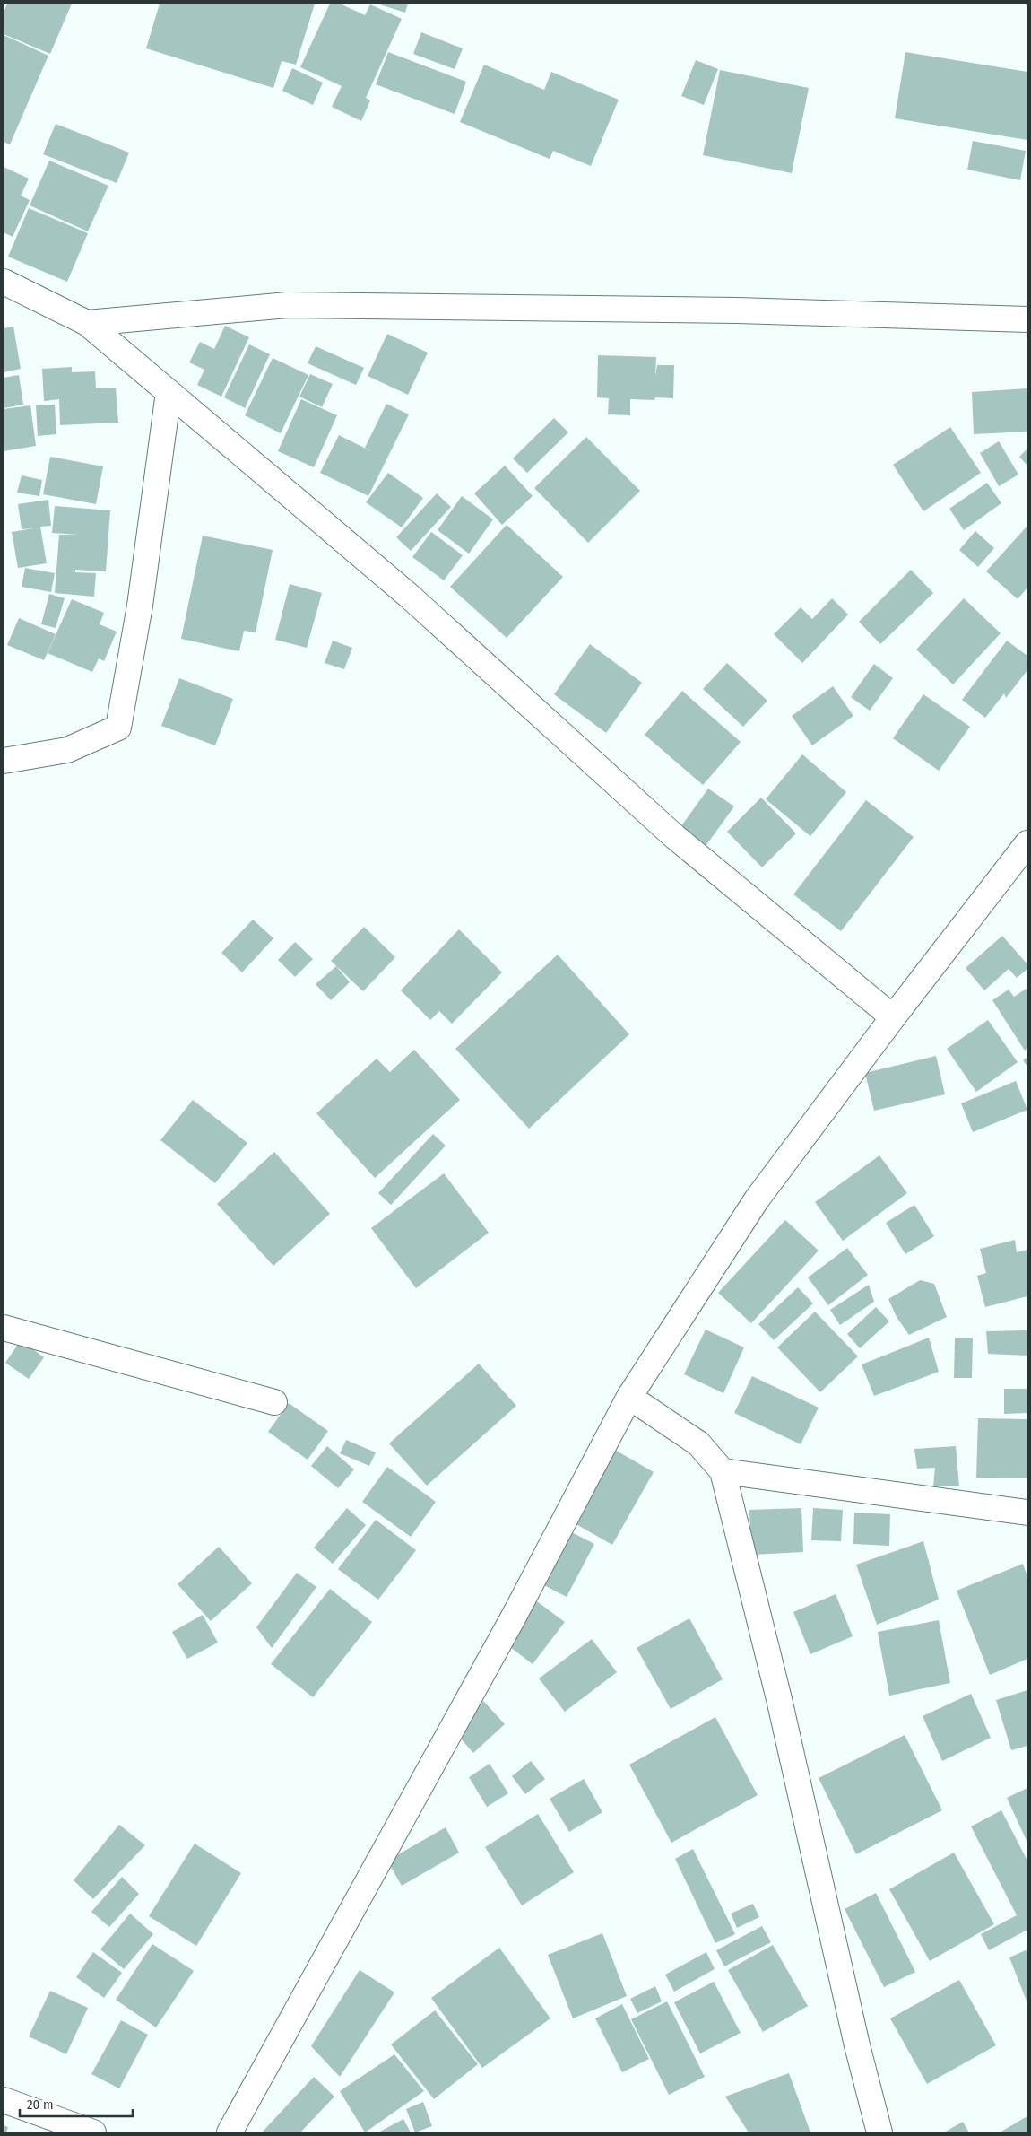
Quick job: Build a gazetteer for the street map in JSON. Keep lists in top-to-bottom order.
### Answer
{
  "scale_bar": "20 m"
}
